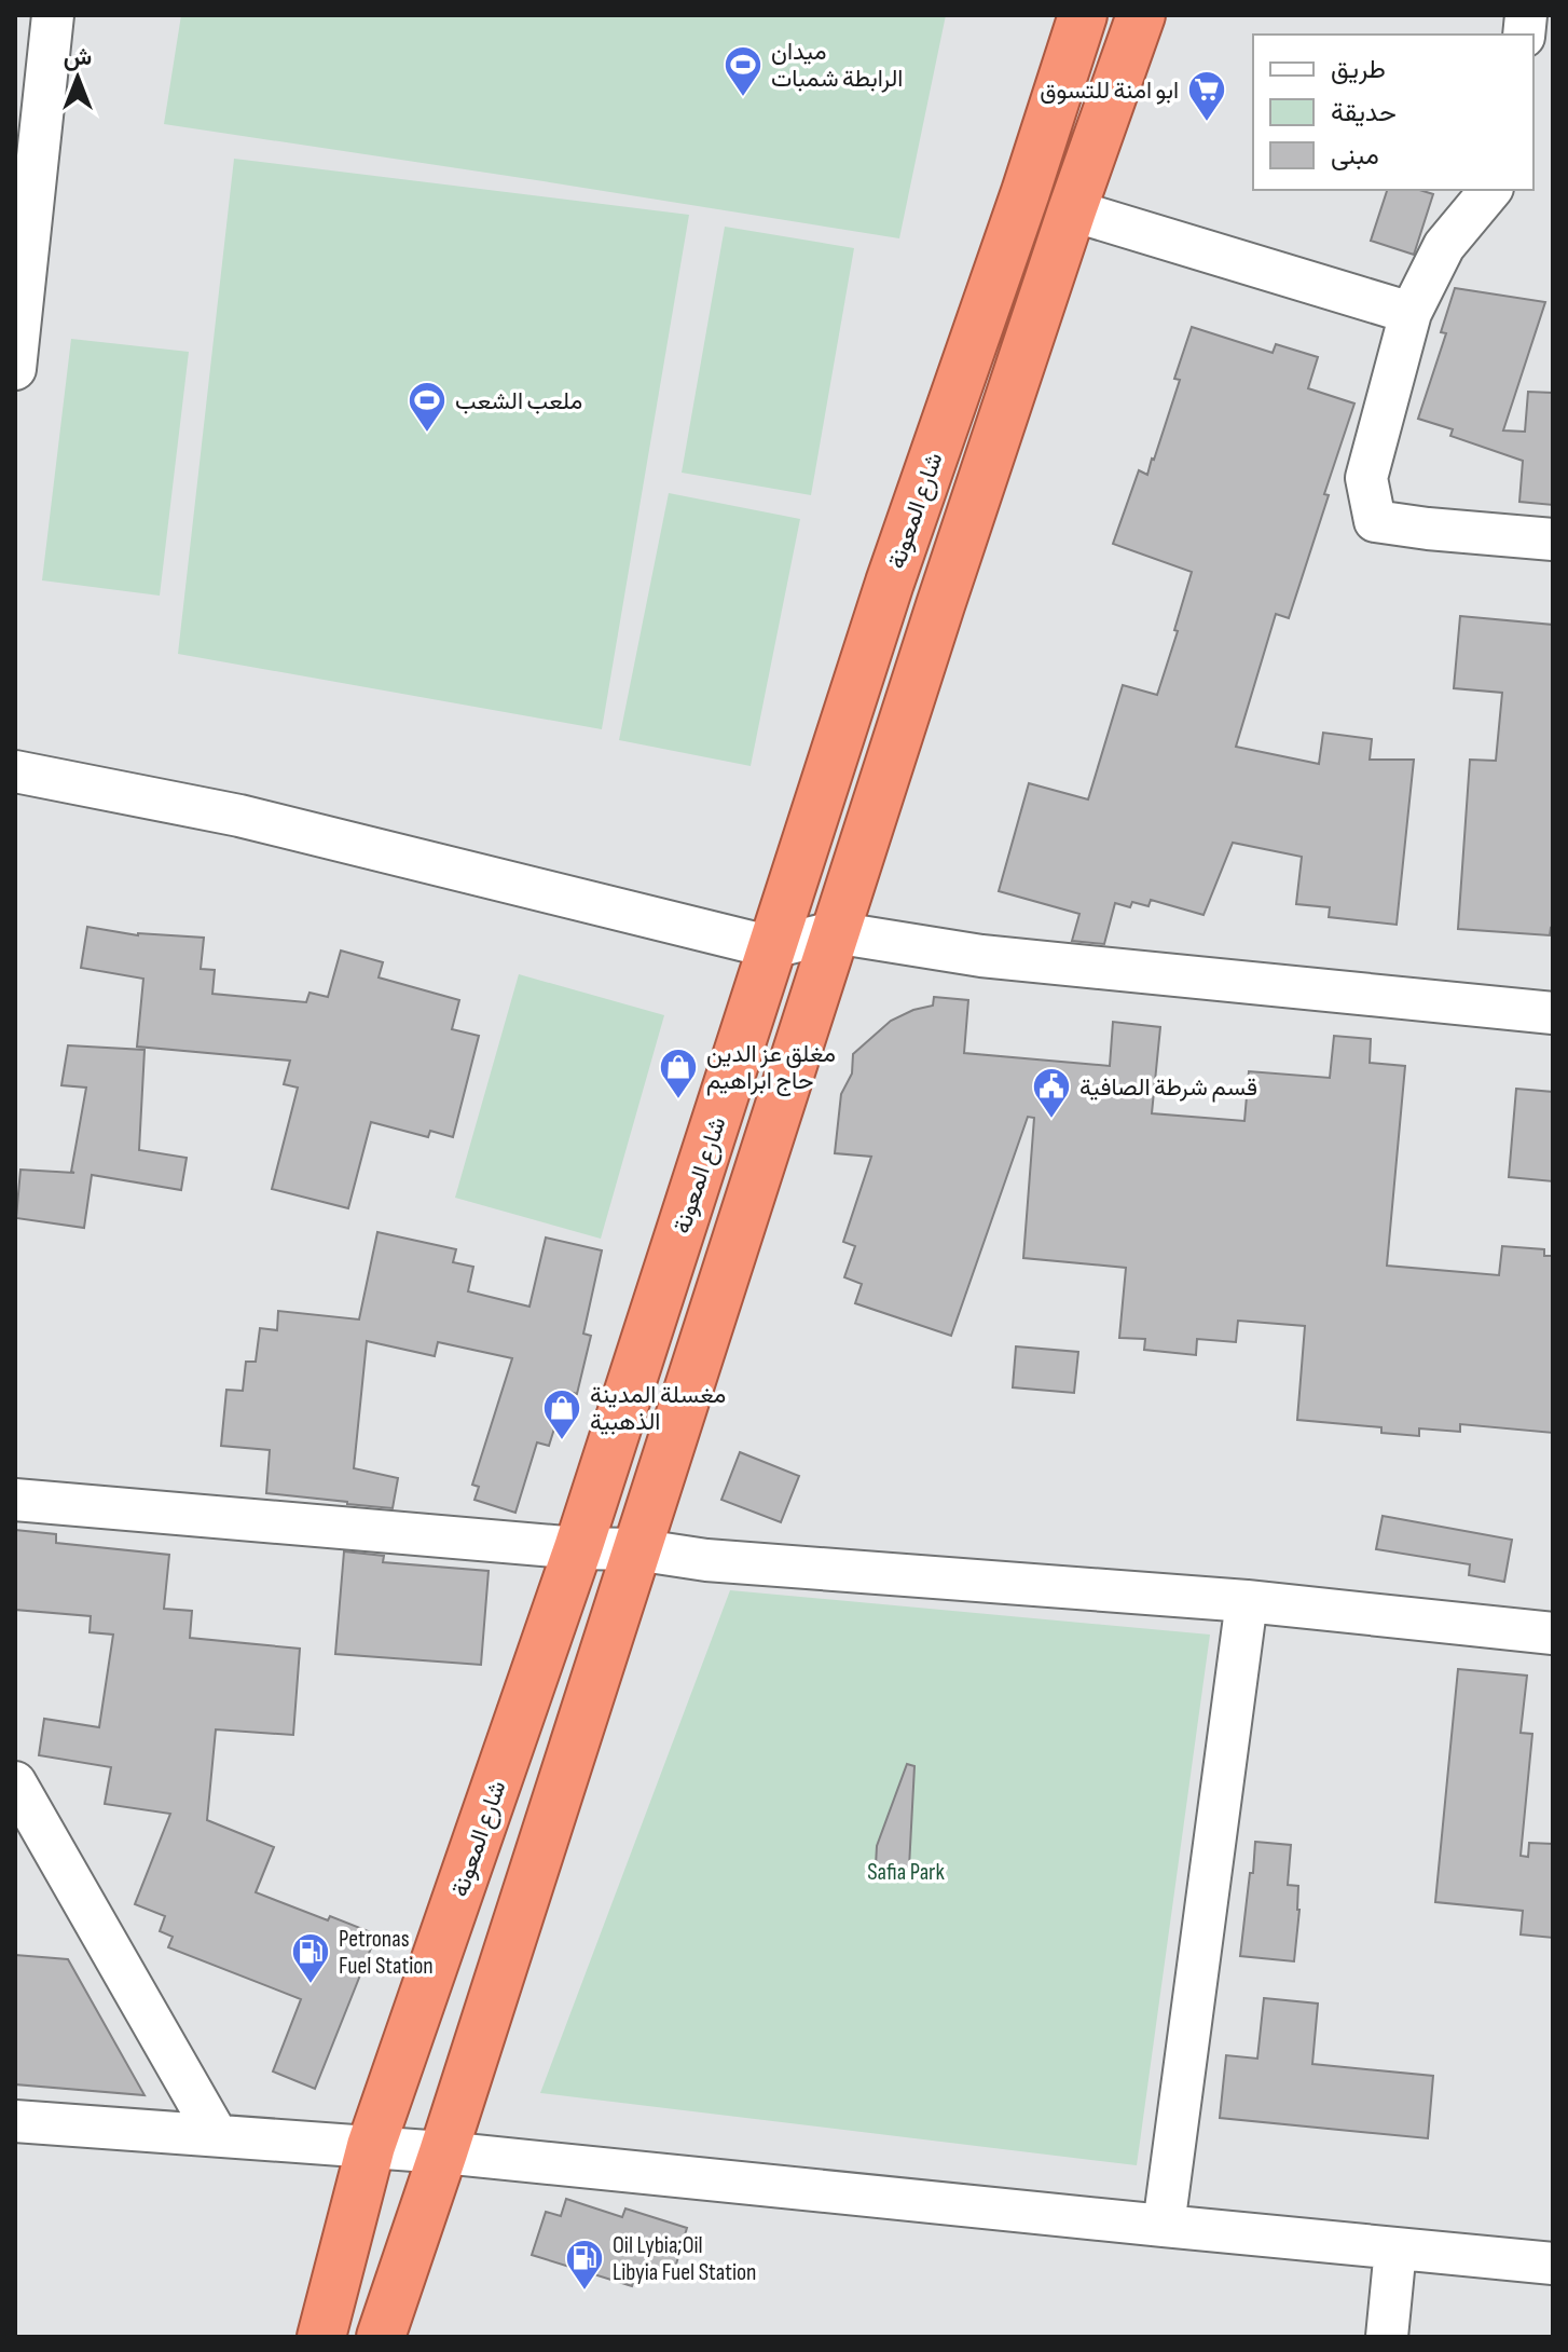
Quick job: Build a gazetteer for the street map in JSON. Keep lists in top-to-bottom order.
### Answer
{
  "streets": {
    "highway": ["شارع المعونة"]
  },
  "parks": ["Safia Park"],
  "places": {
    "sports": ["ميدان الرابطة شمبات", "ملعب الشعب"],
    "supermarket": ["ابو امنة للتسوق"],
    "shop": ["مغلق عز الدين حاج ابراهيم", "مغسلة المدينة الذهبية"],
    "public building": ["قسم شرطة الصافية"],
    "fuel station": ["Petronas Fuel Station", "Oil Lybia;Oil Libyia Fuel Station"]
  },
  "legend": ["طريق", "حديقة", "مبنى"],
  "north": "top"
}
